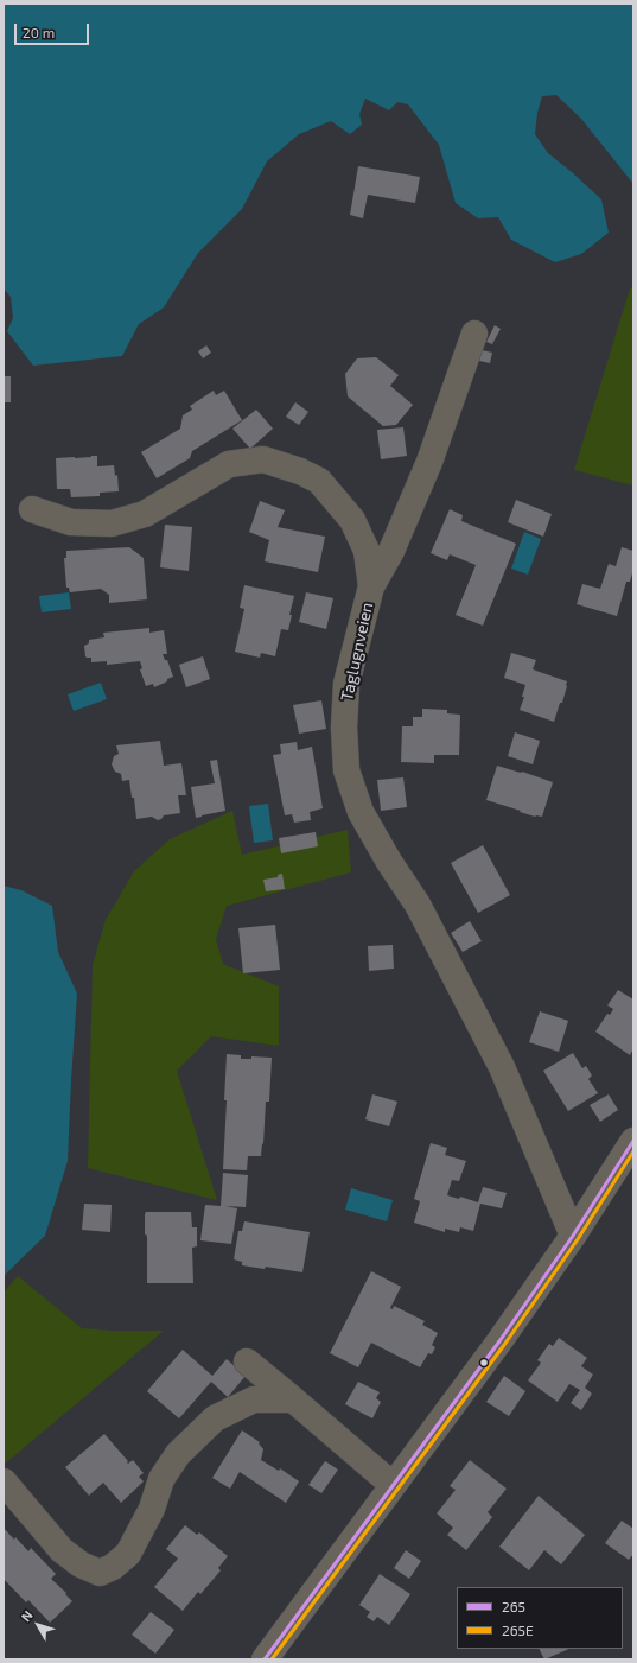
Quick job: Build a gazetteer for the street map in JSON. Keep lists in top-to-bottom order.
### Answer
{
  "streets": {
    "street": ["Taglugnveien"]
  },
  "lines": ["transit line 265", "transit line 265E"],
  "legend": ["265", "265E"],
  "scale_bar": "20 m",
  "north": "top left"
}
